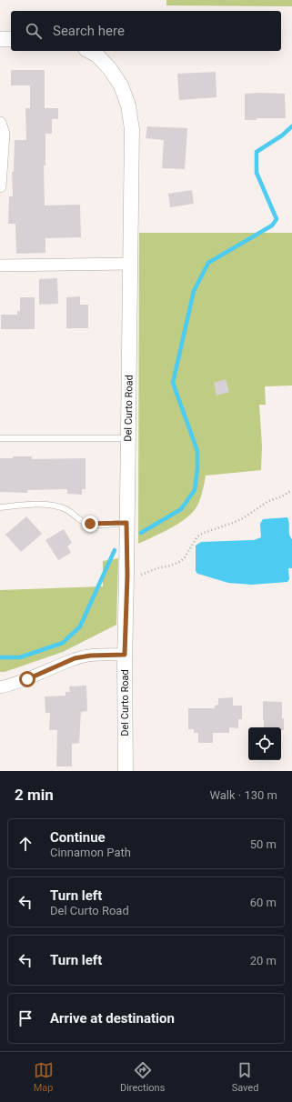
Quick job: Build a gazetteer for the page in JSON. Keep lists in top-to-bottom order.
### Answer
{
  "streets": {
    "street": ["Del Curto Road"]
  },
  "page": {
    "search": "Search here",
    "heading": ["2 min", "Walk · 130 m"],
    "list": [
      ["Continue", "Cinnamon Path", "50 m"],
      ["Turn left", "Del Curto Road", "60 m"],
      ["Turn left", "20 m"],
      "Arrive at destination"
    ],
    "nav": ["Map", "Directions", "Saved"]
  }
}
